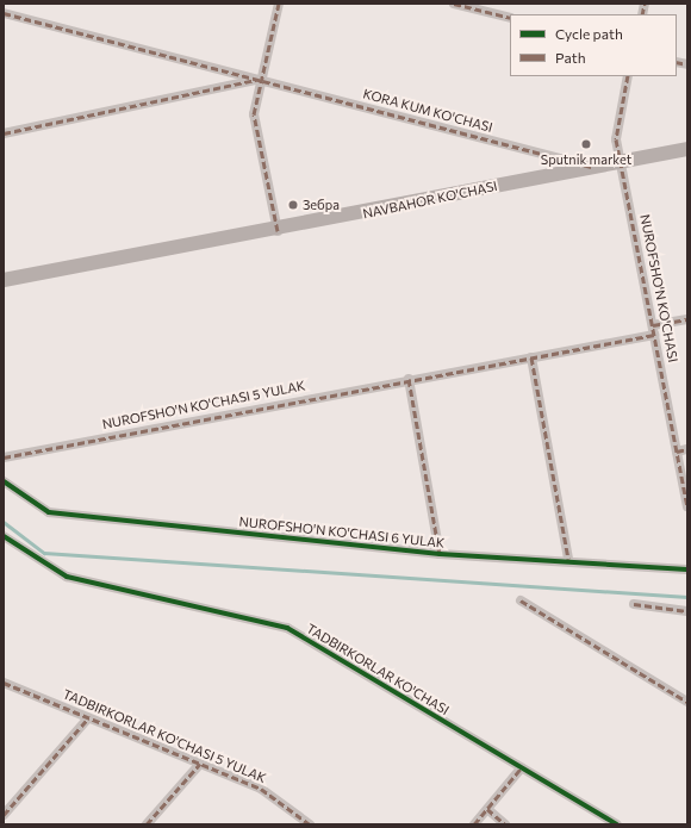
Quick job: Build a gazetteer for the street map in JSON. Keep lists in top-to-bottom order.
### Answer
{
  "streets": {
    "main road": ["NAVBAHOR KO'CHASI"],
    "street": [
      "KORA KUM KO'CHASI",
      "NUROFSHO'N KO'CHASI",
      "NUROFSHO'N KO'CHASI 5 YULAK",
      "NUROFSHO'N KO'CHASI 6 YULAK",
      "TADBIRKORLAR KO'CHASI",
      "TADBIRKORLAR KO'CHASI 5 YULAK"
    ]
  },
  "crossings": [
    ["KORA KUM KO'CHASI", "NAVBAHOR KO'CHASI"],
    ["NAVBAHOR KO'CHASI", "NUROFSHO'N KO'CHASI"],
    ["NUROFSHO'N KO'CHASI", "NUROFSHO'N KO'CHASI 5 YULAK"]
  ],
  "places": ["Sputnik market", "Зебра"],
  "legend": ["Cycle path", "Path"]
}
